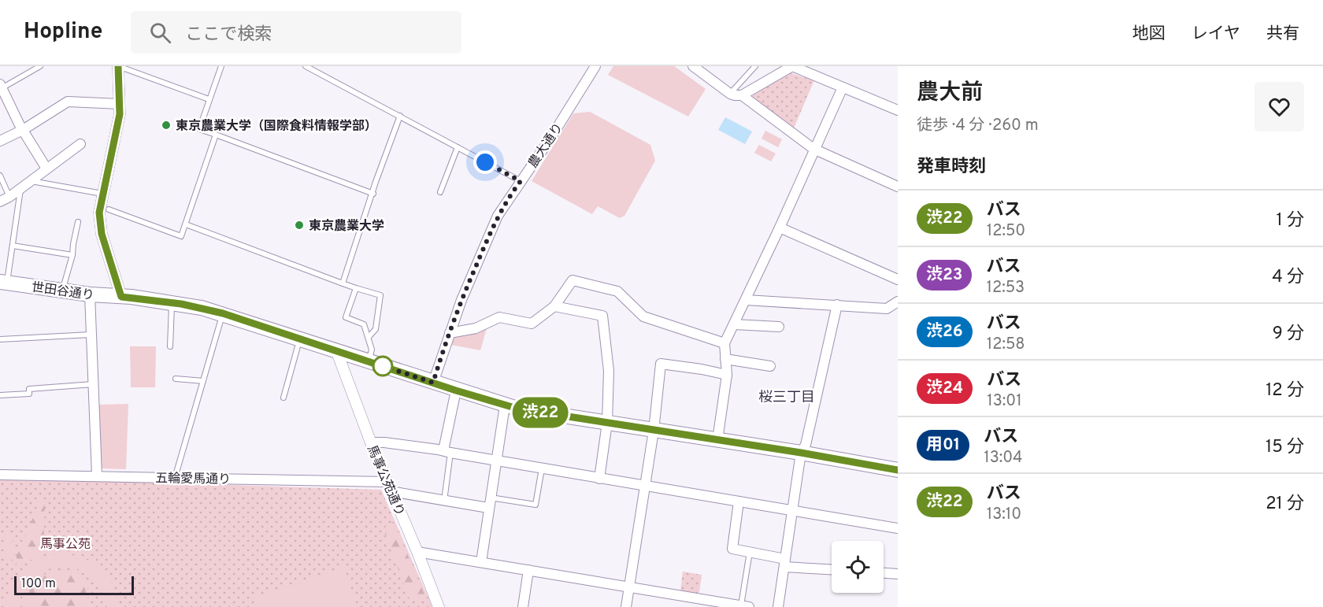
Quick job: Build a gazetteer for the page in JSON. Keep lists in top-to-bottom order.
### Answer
{
  "streets": {
    "main road": ["世田谷通り"],
    "street": ["農大通り", "五輪愛馬通り", "馬事公苑通り"]
  },
  "crossings": [
    ["農大通り", "世田谷通り"],
    ["世田谷通り", "馬事公苑通り"],
    ["五輪愛馬通り", "馬事公苑通り"]
  ],
  "districts": ["桜三丁目"],
  "parks": ["馬事公苑"],
  "places": ["東京農業大学（国際食料情報学部）", "東京農業大学"],
  "lines": ["bus line 渋22"],
  "scale_bar": "100 m",
  "page": {
    "header": "Hopline",
    "search": "ここで検索",
    "nav": ["地図", "レイヤ", "共有"],
    "on_map": "渋22",
    "heading": [
      ["農大前", "徒歩 · 4 分 · 260 m"],
      "発車時刻"
    ],
    "list": [
      {
        "mark": "渋22",
        "name": "バス",
        "note": "12:50",
        "value": "1 分"
      },
      {
        "mark": "渋23",
        "name": "バス",
        "note": "12:53",
        "value": "4 分"
      },
      {
        "mark": "渋26",
        "name": "バス",
        "note": "12:58",
        "value": "9 分"
      },
      {
        "mark": "渋24",
        "name": "バス",
        "note": "13:01",
        "value": "12 分"
      },
      {
        "mark": "用01",
        "name": "バス",
        "note": "13:04",
        "value": "15 分"
      },
      {
        "mark": "渋22",
        "name": "バス",
        "note": "13:10",
        "value": "21 分"
      }
    ],
    "scale": "100 m"
  }
}
